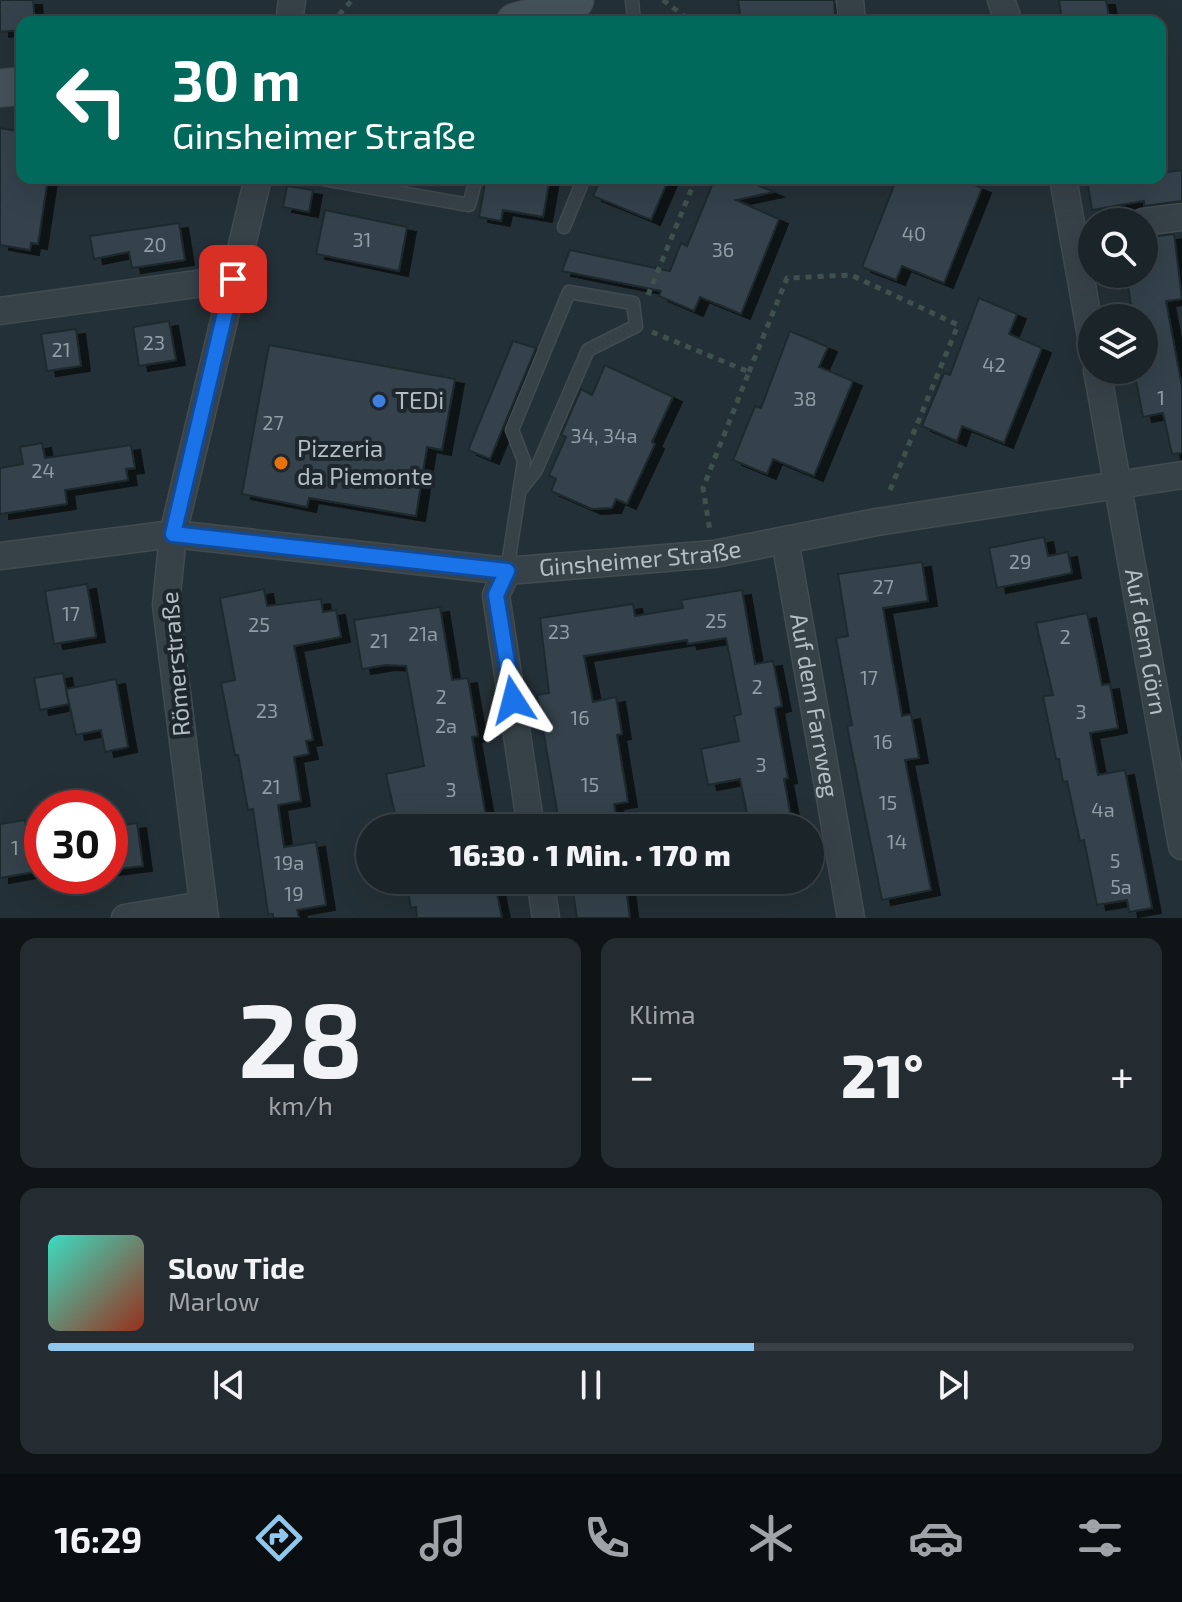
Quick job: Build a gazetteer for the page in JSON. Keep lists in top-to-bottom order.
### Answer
{
  "streets": {
    "street": [
      "Ginsheimer Straße",
      "Auf dem Görn",
      "Römerstraße",
      "Auf dem Farrweg"
    ]
  },
  "crossings": [
    ["Ginsheimer Straße", "Auf dem Görn"],
    ["Ginsheimer Straße", "Römerstraße"],
    ["Ginsheimer Straße", "Auf dem Farrweg"]
  ],
  "places": ["TEDi", "Pizzeria da Piemonte"],
  "house_numbers": [
    "40",
    "31",
    "20",
    "36",
    "23",
    "21",
    "42",
    "1",
    "38",
    "27",
    "34, 34a",
    "24",
    "29",
    "27",
    "17",
    "25",
    "25",
    "23",
    "21a",
    "2",
    "21",
    "17",
    "2",
    "2",
    "23",
    "3",
    "16",
    "2a",
    "16",
    "3",
    "15",
    "21",
    "3",
    "15",
    "4a",
    "14",
    "1",
    "5",
    "19a",
    "5a",
    "19"
  ],
  "page": {
    "turn": ["30 m", "Ginsheimer Straße"],
    "limit": "30",
    "trip": "16:30 · 1 Min. · 170 m",
    "tile": [
      ["28", "km/h"],
      "Klima"
    ],
    "heat": ["−", "21°", "+"],
    "song": ["Slow Tide", "Marlow"],
    "tabs": "16:29"
  }
}
